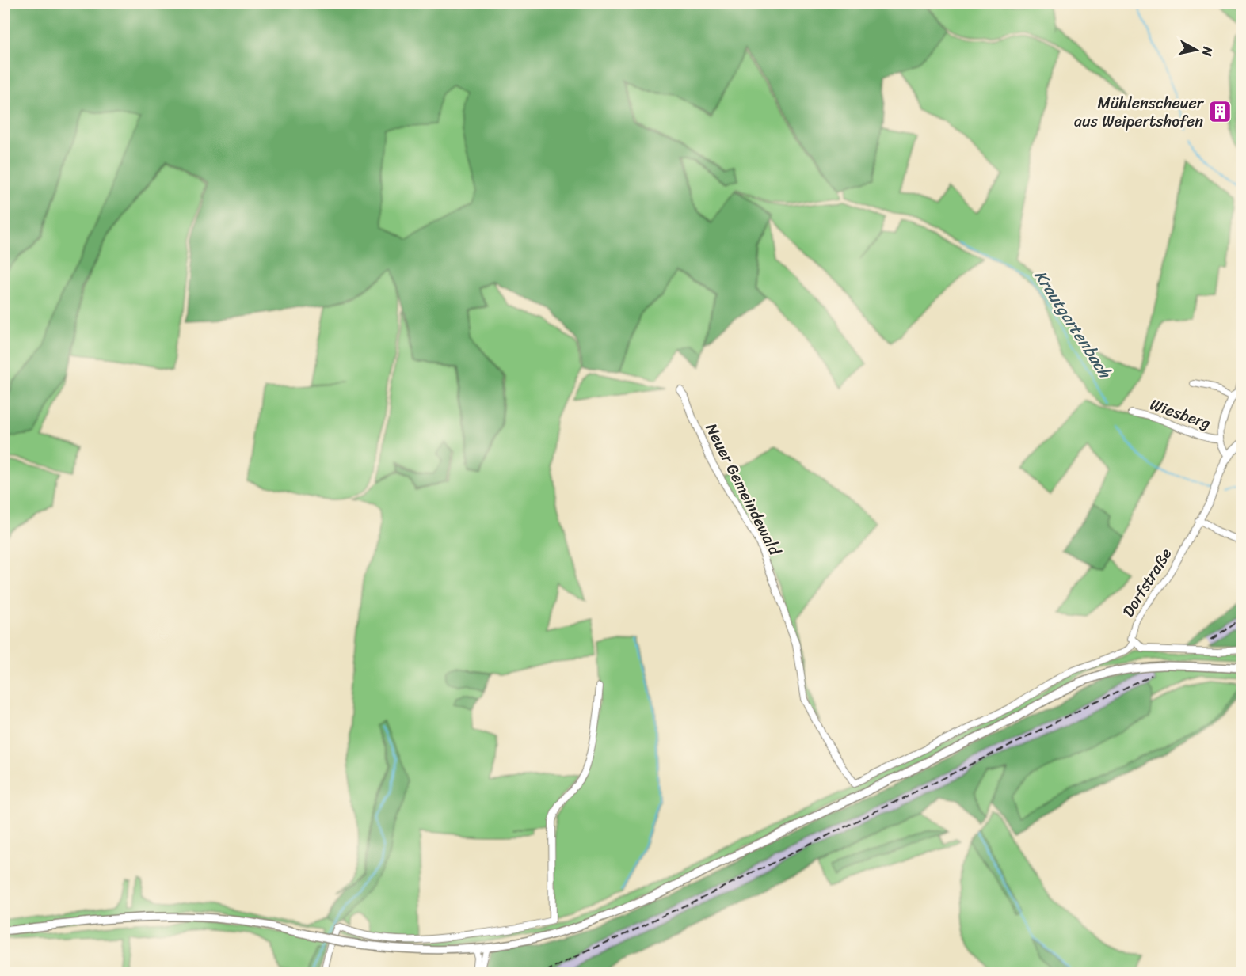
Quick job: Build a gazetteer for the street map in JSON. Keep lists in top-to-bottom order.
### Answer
{
  "streets": {
    "street": ["Wiesberg", "Neuer Gemeindewald", "Dorfstraße"]
  },
  "crossings": [
    ["Neuer Gemeindewald", "Dorfstraße"]
  ],
  "water": ["Krautgartenbach"],
  "places": {
    "building": ["Mühlenscheuer aus Weipertshofen"]
  },
  "north": "right"
}
